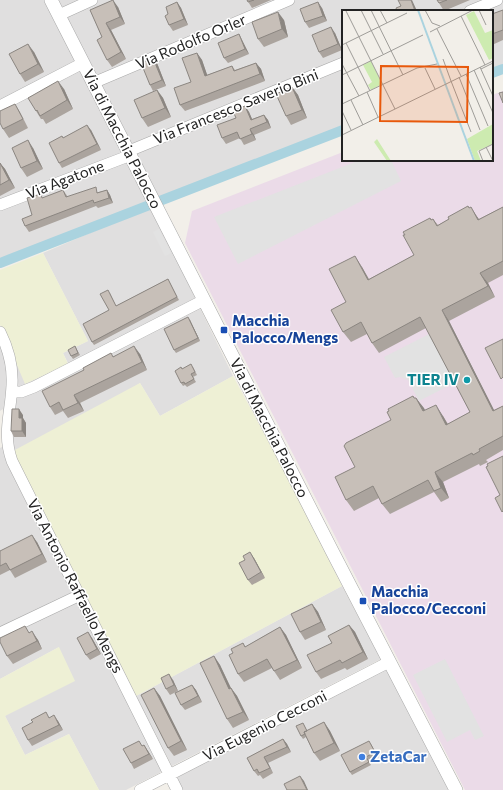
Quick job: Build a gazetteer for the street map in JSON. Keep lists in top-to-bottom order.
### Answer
{
  "streets": {
    "street": [
      "Via Rodolfo Orler",
      "Via Francesco Saverio Bini",
      "Via di Macchia Palocco",
      "Via Agatone",
      "Via Antonio Raffaello Mengs",
      "Via Eugenio Cecconi"
    ]
  },
  "crossings": [
    ["Via Rodolfo Orler", "Via di Macchia Palocco"],
    ["Via Francesco Saverio Bini", "Via di Macchia Palocco"],
    ["Via Francesco Saverio Bini", "Via Agatone"],
    ["Via di Macchia Palocco", "Via Agatone"],
    ["Via di Macchia Palocco", "Via Eugenio Cecconi"],
    ["Via Antonio Raffaello Mengs", "Via Eugenio Cecconi"]
  ],
  "places": {
    "transit": ["Macchia Palocco/Mengs", "Macchia Palocco/Cecconi"],
    "other": ["TIER IV", "ZetaCar"]
  }
}
